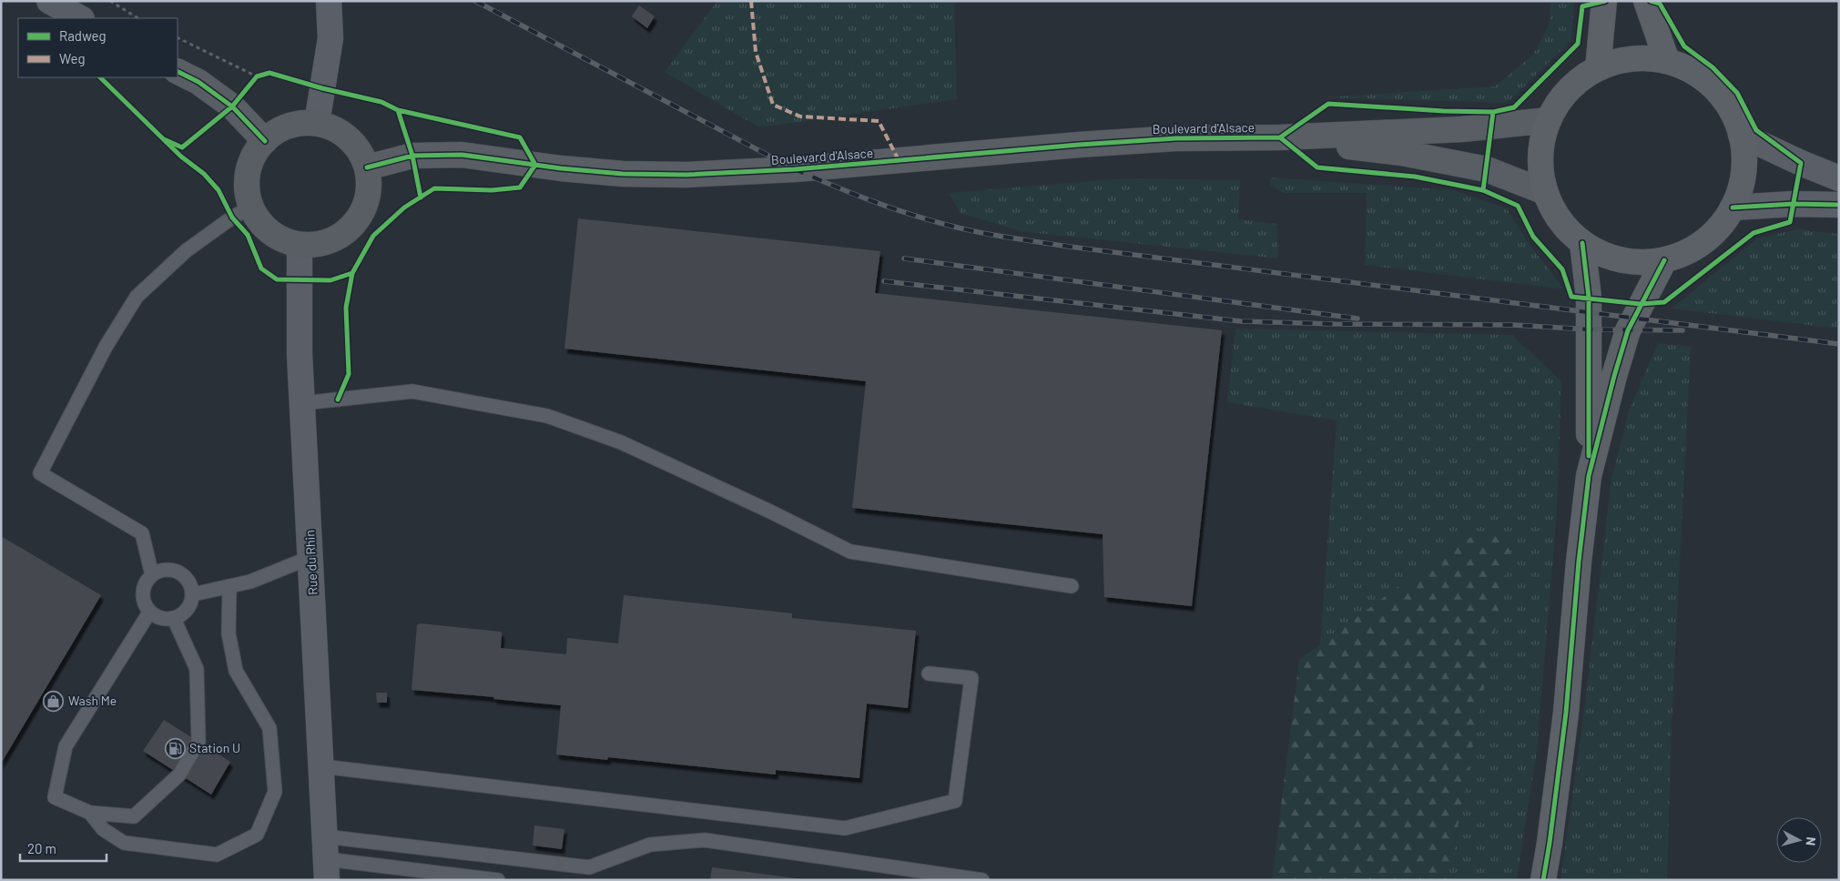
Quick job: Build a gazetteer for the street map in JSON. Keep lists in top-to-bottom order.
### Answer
{
  "streets": {
    "main road": ["Boulevard d'Alsace"],
    "street": ["Rue du Rhin"]
  },
  "crossings": [
    ["Boulevard d'Alsace", "Rue du Rhin"]
  ],
  "places": {
    "shop": ["Wash Me"],
    "fuel station": ["Station U"]
  },
  "legend": ["Radweg", "Weg"],
  "scale_bar": "20 m",
  "north": "right"
}
